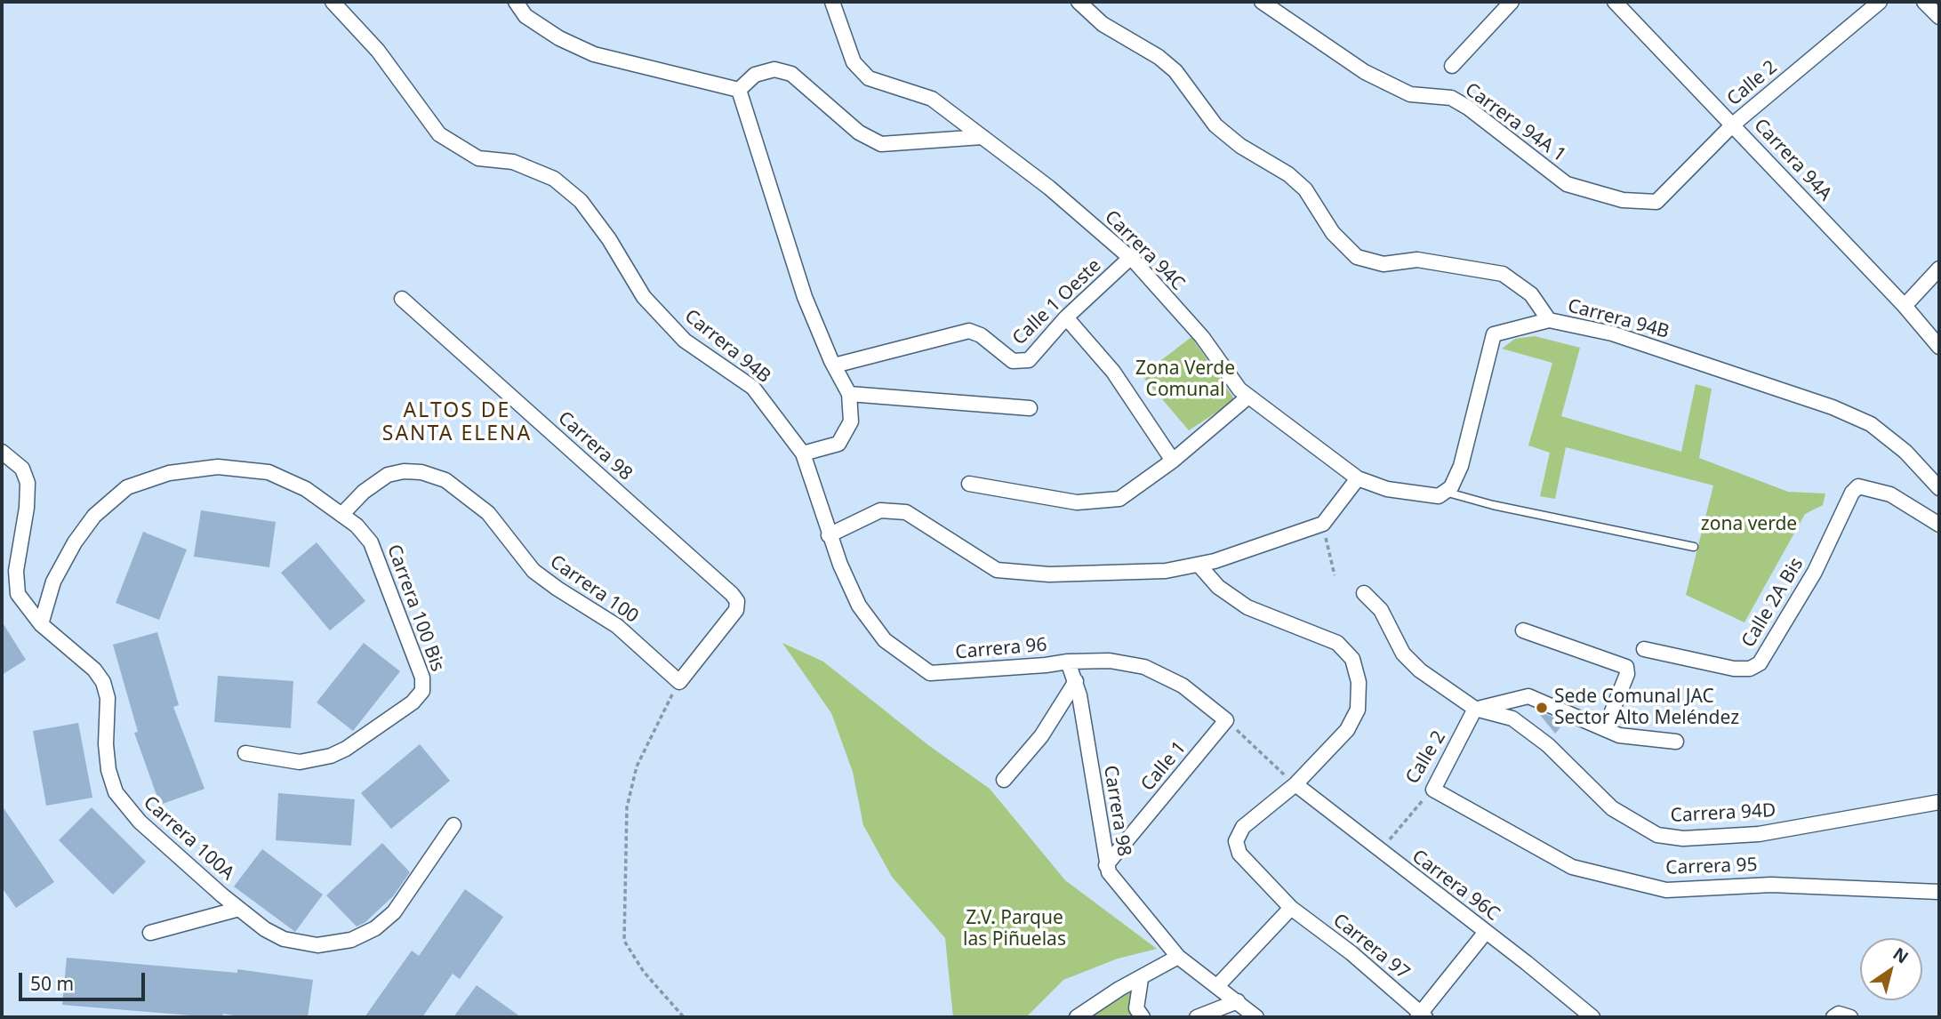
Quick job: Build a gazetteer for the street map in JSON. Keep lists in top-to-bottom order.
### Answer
{
  "streets": {
    "street": [
      "Calle 2",
      "Carrera 94A 1",
      "Carrera 94A",
      "Carrera 94C",
      "Calle 1 Oeste",
      "Carrera 94B",
      "Carrera 98",
      "Carrera 100",
      "Calle 2A Bis",
      "Carrera 100 Bis",
      "Carrera 96",
      "Calle 1",
      "Carrera 94D",
      "Carrera 100A",
      "Carrera 95",
      "Carrera 96C",
      "Carrera 97"
    ]
  },
  "crossings": [
    ["Calle 2", "Carrera 94A 1"],
    ["Calle 2", "Carrera 94A"],
    ["Calle 2", "Carrera 94D"],
    ["Calle 2", "Carrera 95"],
    ["Calle 2", "Carrera 96C"],
    ["Carrera 94C", "Calle 1 Oeste"],
    ["Carrera 94B", "Carrera 96"],
    ["Carrera 98", "Carrera 100"],
    ["Carrera 98", "Carrera 96"],
    ["Carrera 98", "Calle 1"],
    ["Carrera 100", "Carrera 100 Bis"],
    ["Carrera 100 Bis", "Carrera 100A"],
    ["Carrera 96", "Calle 1"],
    ["Carrera 96C", "Carrera 97"]
  ],
  "districts": ["ALTOS DE SANTA ELENA"],
  "parks": ["Zona Verde Comunal", "zona verde", "Z.V. Parque las Piñuelas"],
  "places": ["Sede Comunal JAC Sector Alto Meléndez"],
  "scale_bar": "50 m",
  "north": "top right"
}
